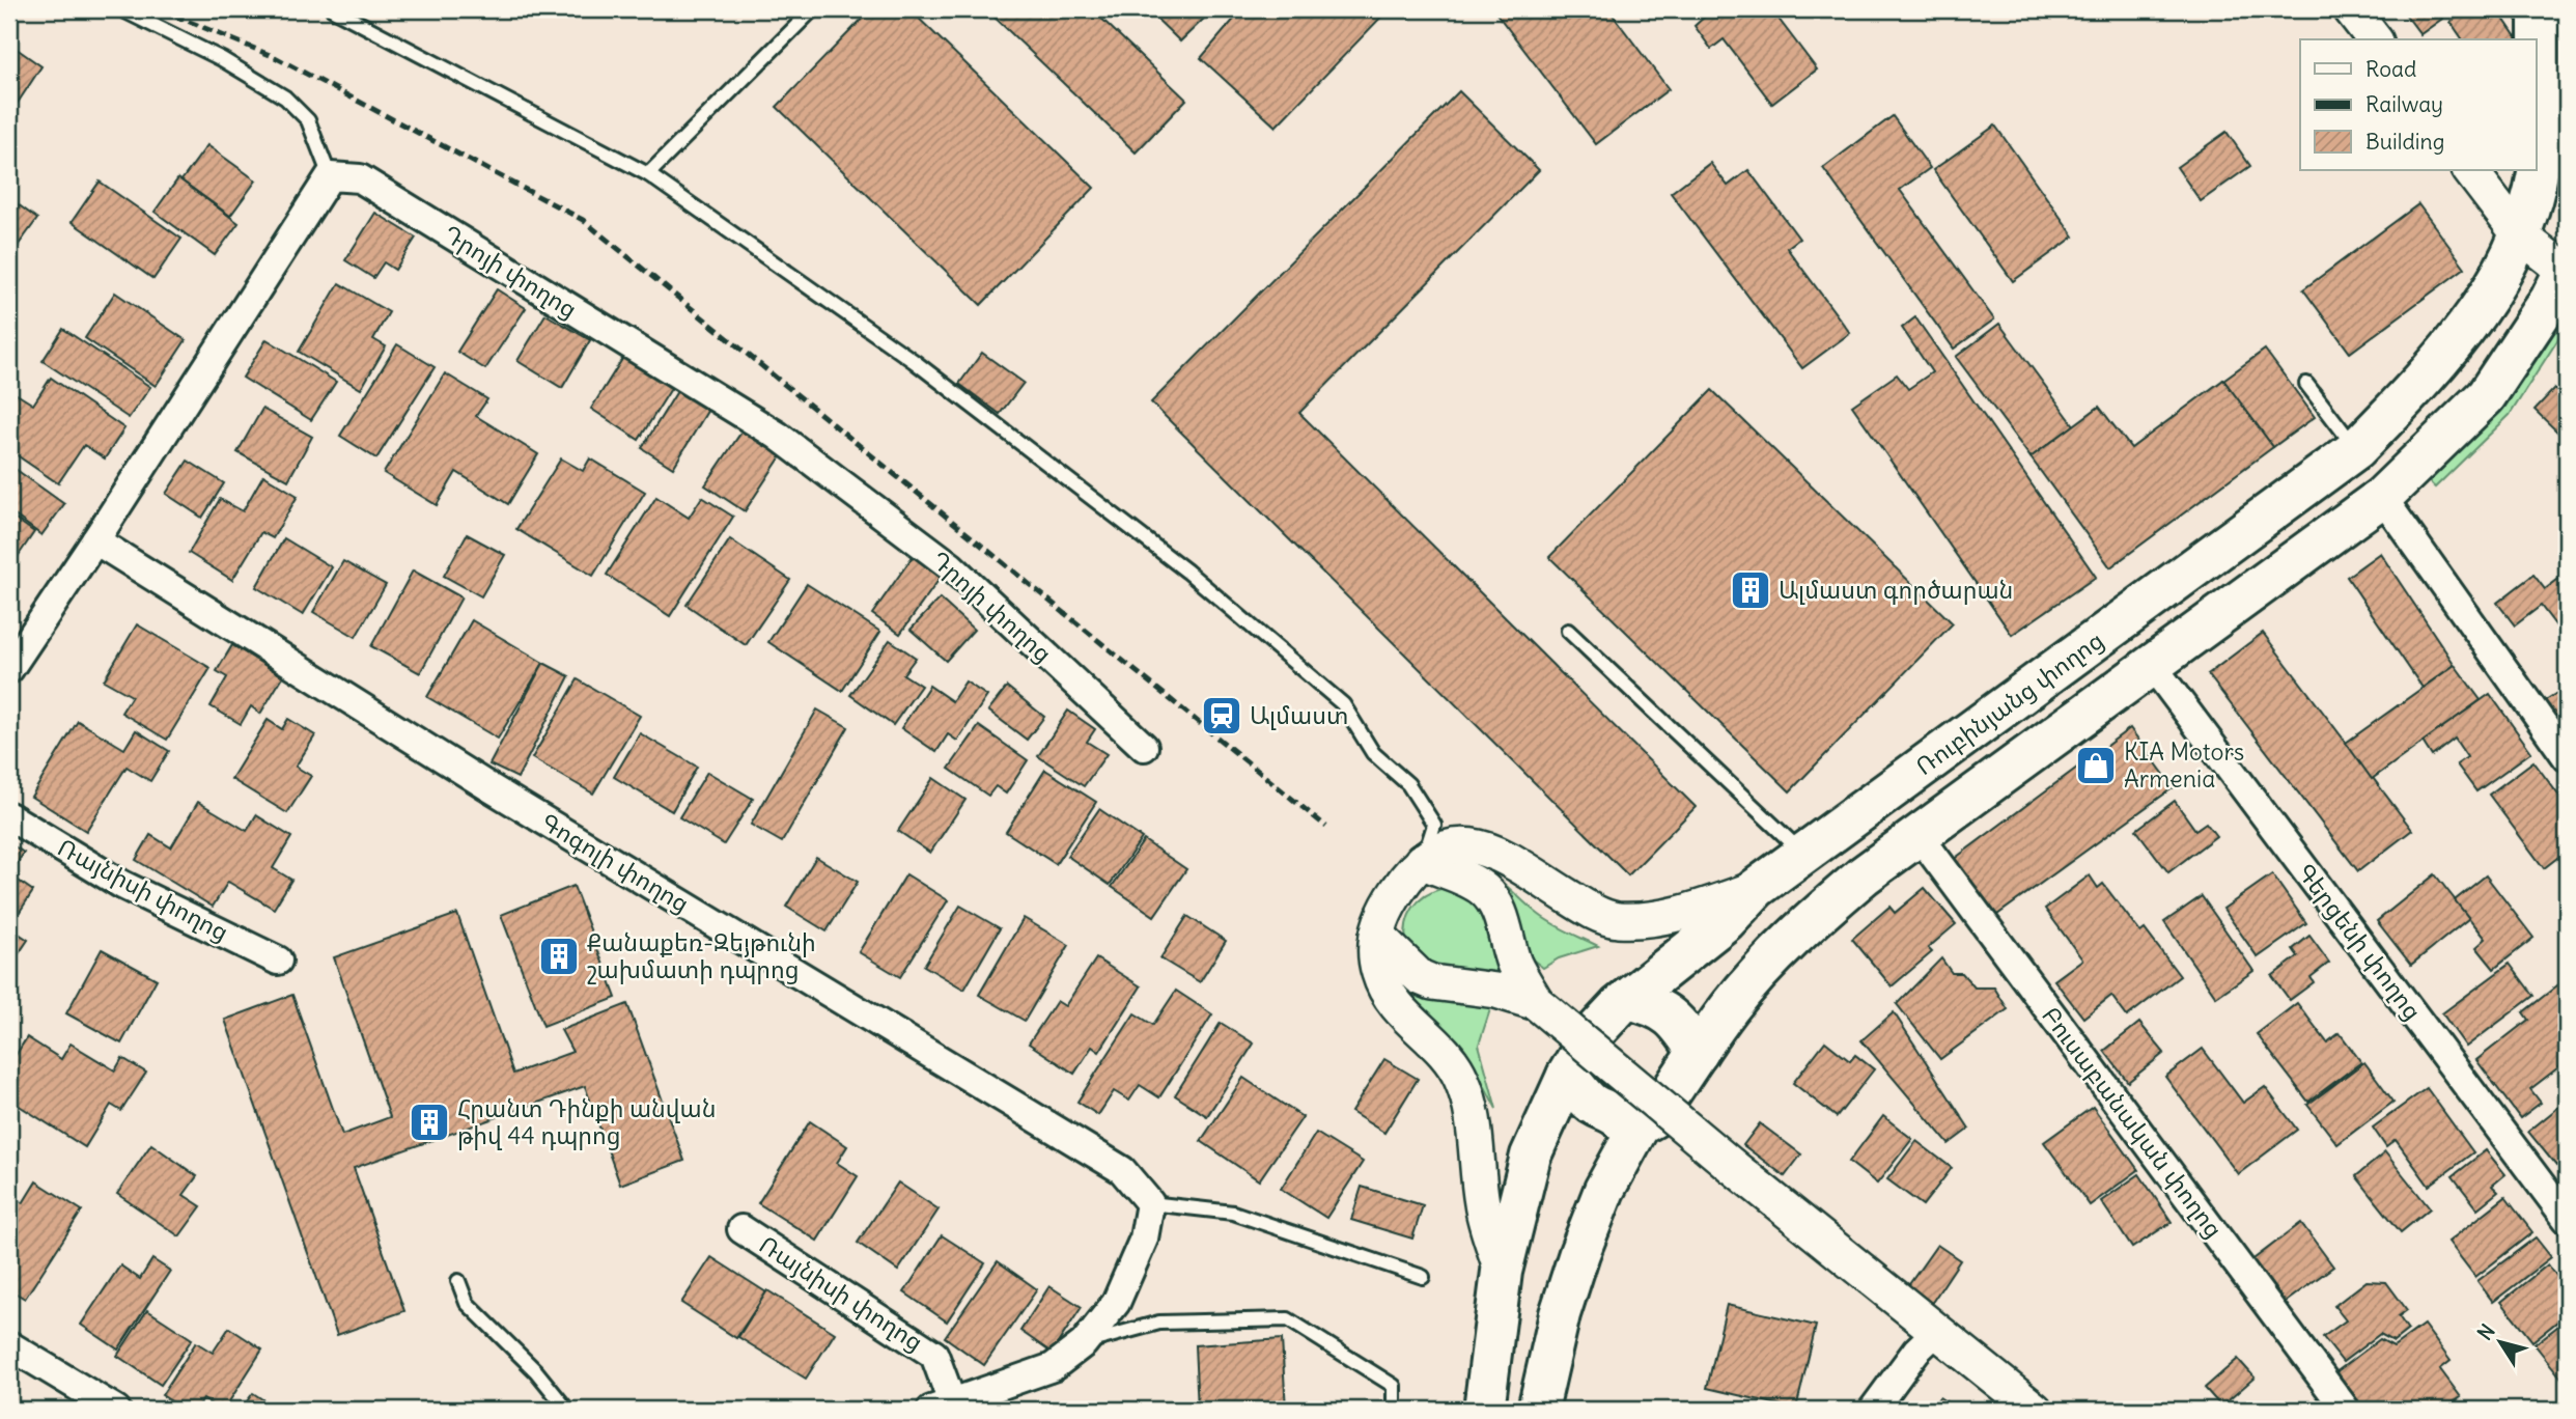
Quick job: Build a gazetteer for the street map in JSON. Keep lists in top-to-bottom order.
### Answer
{
  "streets": {
    "main road": ["Ռուբինյանց փողոց"],
    "street": [
      "Դրոյի փողոց",
      "Գոգոլի փողոց",
      "Ռայնիսի փողոց",
      "Գերցենի փողոց",
      "Բուսաբանական փողոց"
    ]
  },
  "places": {
    "building": ["Ալմաստ գործարան", "Քանաքեռ-Զեյթունի շախմատի դպրոց", "Հրանտ Դինքի անվան թիվ 44 դպրոց"],
    "station": ["Ալմաստ"],
    "shop": ["KIA Motors Armenia"]
  },
  "legend": ["Road", "Railway", "Building"],
  "north": "top left"
}
